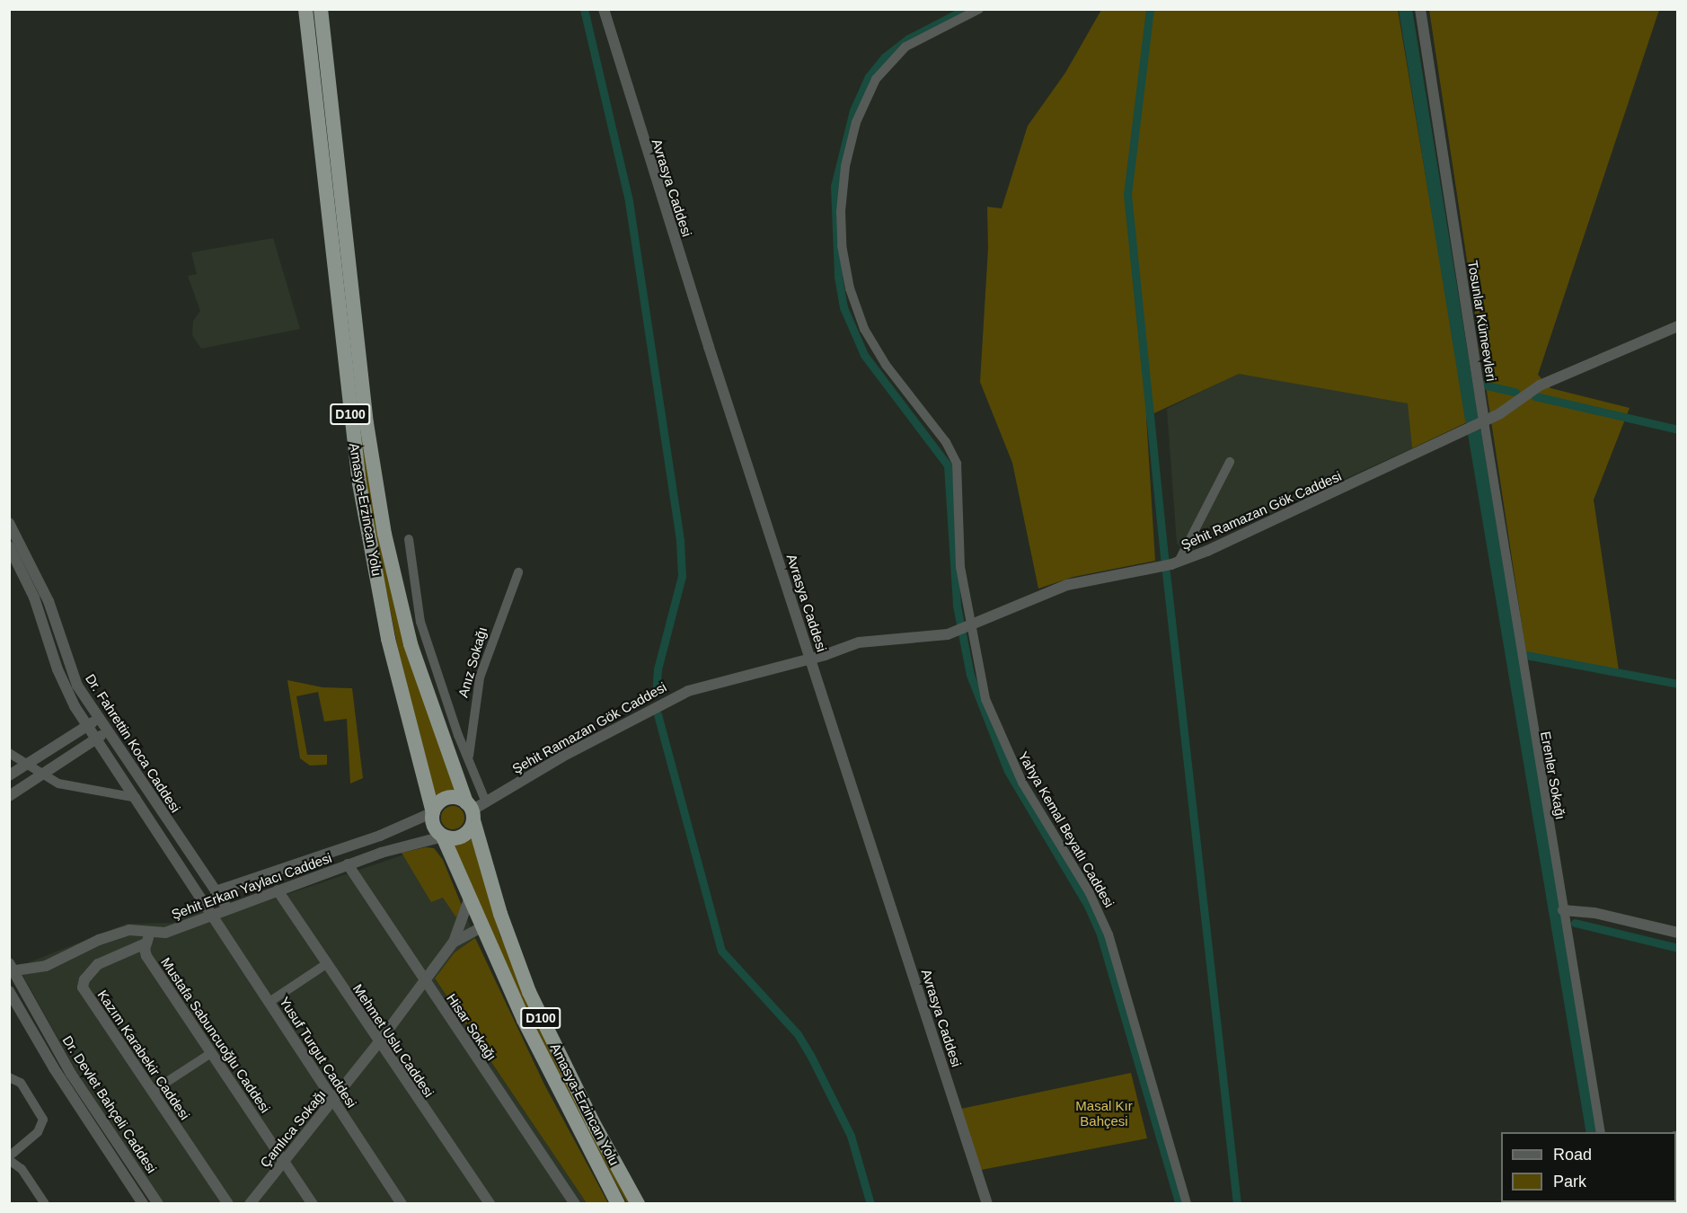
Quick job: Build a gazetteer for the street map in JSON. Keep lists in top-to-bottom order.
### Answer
{
  "streets": {
    "highway": ["D100", "Amasya-Erzincan Yolu"],
    "street": [
      "Avrasya Caddesi",
      "Tosunlar Kümeevleri",
      "Şehit Ramazan Gök Caddesi",
      "Anız Sokağı",
      "Dr. Fahrettin Koca Caddesi",
      "Erenler Sokağı",
      "Yahya Kemal Beyatlı Caddesi",
      "Şehit Erkan Yaylacı Caddesi",
      "Hisar Sokağı",
      "Mustafa Sabuncuoğlu Caddesi",
      "Mehmet Uslu Caddesi",
      "Yusuf Turgut Caddesi",
      "Kazım Karabekir Caddesi",
      "Dr. Devlet Bahçeli Caddesi",
      "Çamlıca Sokağı"
    ]
  },
  "crossings": [
    ["Avrasya Caddesi", "Şehit Ramazan Gök Caddesi"],
    ["Tosunlar Kümeevleri", "Şehit Ramazan Gök Caddesi"],
    ["Tosunlar Kümeevleri", "Erenler Sokağı"],
    ["Amasya-Erzincan Yolu", "Şehit Ramazan Gök Caddesi"],
    ["Amasya-Erzincan Yolu", "Şehit Erkan Yaylacı Caddesi"],
    ["Amasya-Erzincan Yolu", "Çamlıca Sokağı"],
    ["Şehit Ramazan Gök Caddesi", "Erenler Sokağı"],
    ["Şehit Ramazan Gök Caddesi", "Yahya Kemal Beyatlı Caddesi"],
    ["Şehit Ramazan Gök Caddesi", "Şehit Erkan Yaylacı Caddesi"],
    ["Dr. Fahrettin Koca Caddesi", "Şehit Erkan Yaylacı Caddesi"],
    ["Dr. Fahrettin Koca Caddesi", "Yusuf Turgut Caddesi"],
    ["Şehit Erkan Yaylacı Caddesi", "Hisar Sokağı"],
    ["Şehit Erkan Yaylacı Caddesi", "Mehmet Uslu Caddesi"],
    ["Şehit Erkan Yaylacı Caddesi", "Yusuf Turgut Caddesi"],
    ["Şehit Erkan Yaylacı Caddesi", "Dr. Devlet Bahçeli Caddesi"],
    ["Hisar Sokağı", "Çamlıca Sokağı"],
    ["Mustafa Sabuncuoğlu Caddesi", "Kazım Karabekir Caddesi"],
    ["Mustafa Sabuncuoğlu Caddesi", "Çamlıca Sokağı"],
    ["Mehmet Uslu Caddesi", "Çamlıca Sokağı"],
    ["Yusuf Turgut Caddesi", "Çamlıca Sokağı"]
  ],
  "parks": ["Masal Kır Bahçesi"],
  "legend": ["Road", "Park"]
}
